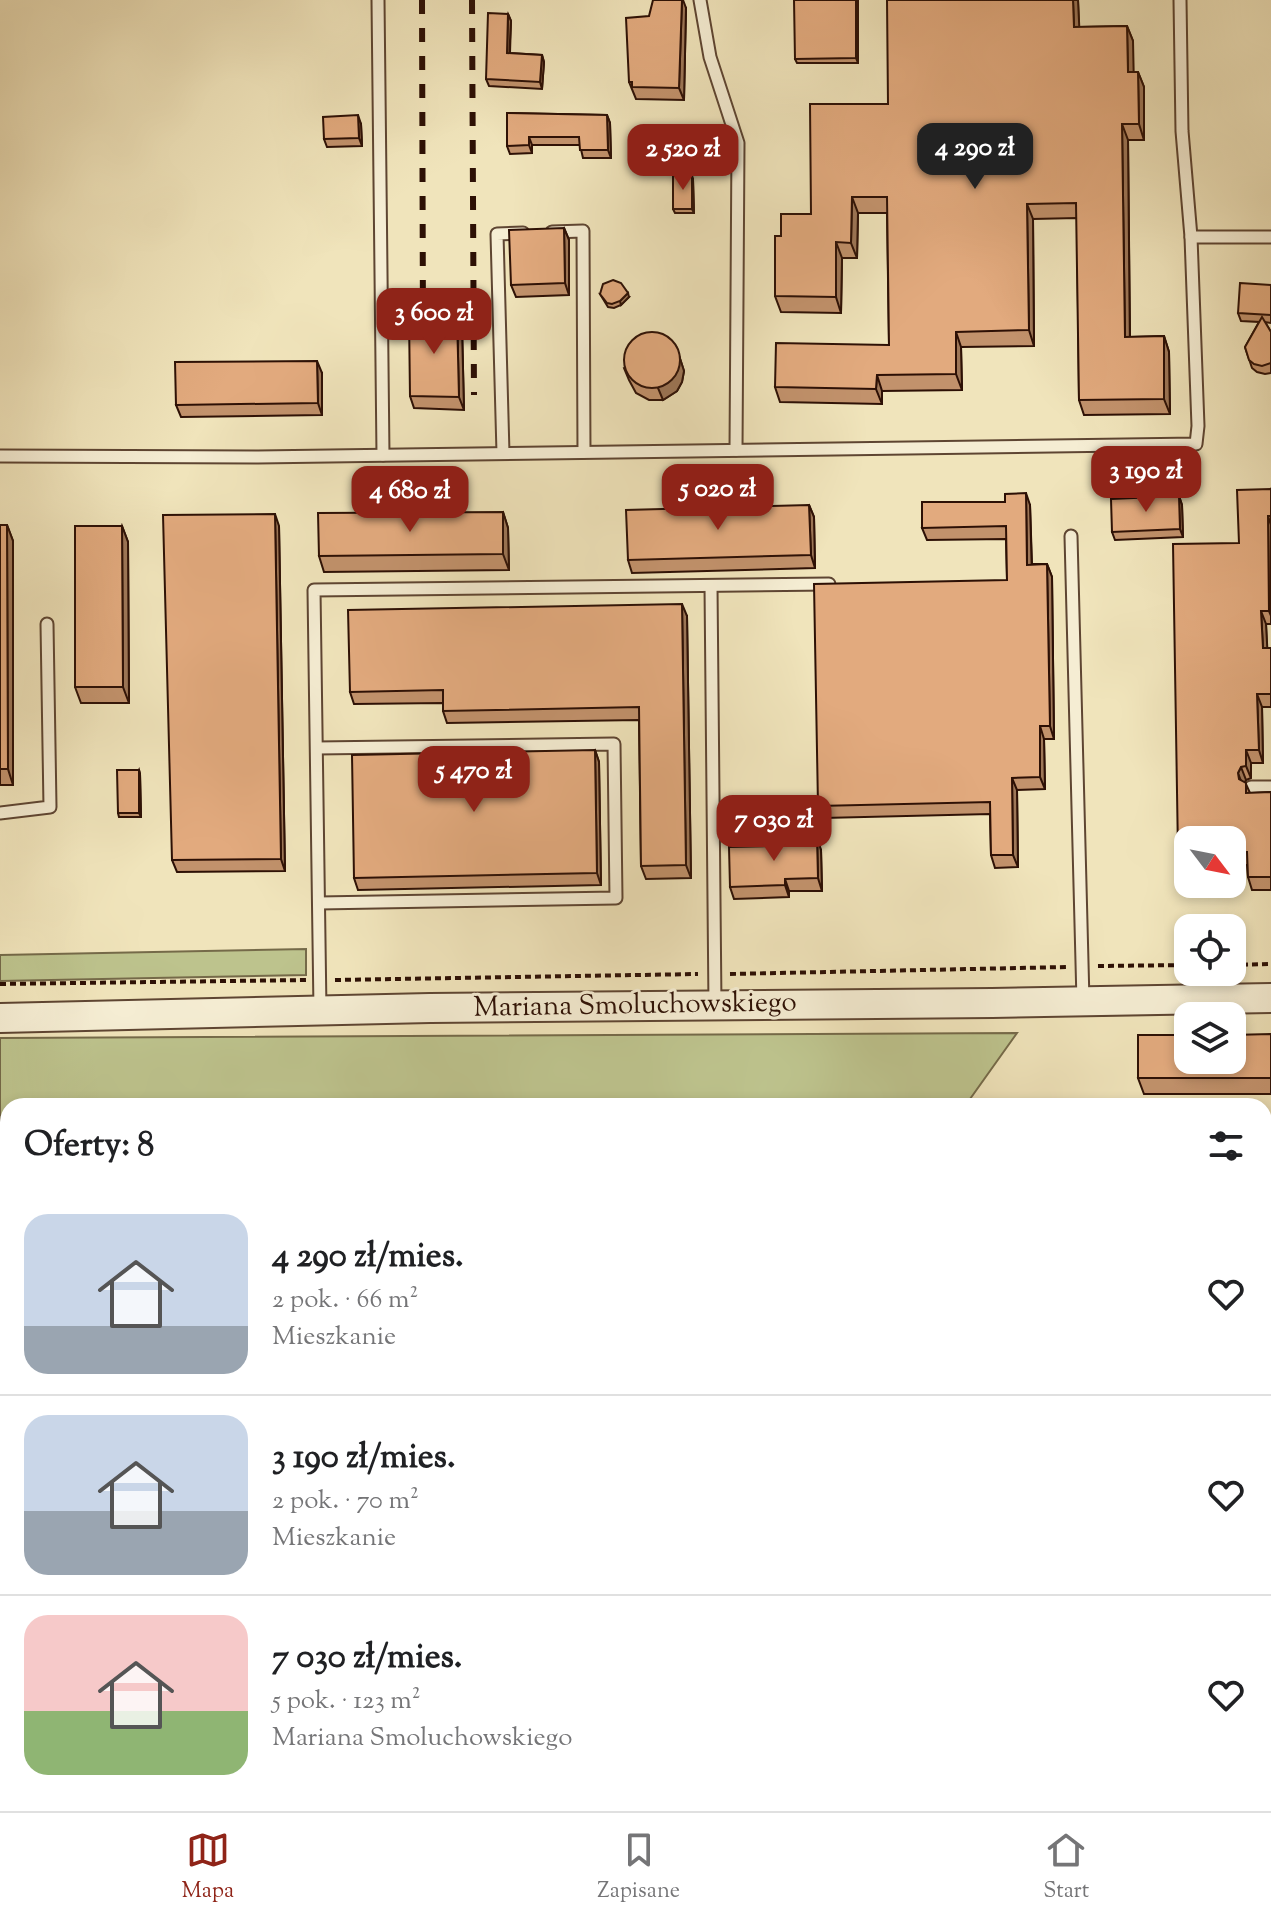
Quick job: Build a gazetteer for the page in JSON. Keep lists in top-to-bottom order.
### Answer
{
  "streets": {
    "street": ["Mariana Smoluchowskiego"]
  },
  "north": "bottom right",
  "page": {
    "price": [
      "4 290 zł",
      "2 520 zł",
      "3 600 zł",
      "3 190 zł",
      "5 020 zł",
      "4 680 zł",
      "5 470 zł",
      "7 030 zł"
    ],
    "heading": "Oferty: 8",
    "list": [
      {
        "name": "4 290 zł/mies.",
        "note": "2 pok. · 66 m² · Mieszkanie"
      },
      {
        "name": "3 190 zł/mies.",
        "note": "2 pok. · 70 m² · Mieszkanie"
      },
      {
        "name": "7 030 zł/mies.",
        "note": "5 pok. · 123 m² · Mariana Smoluchowskiego"
      }
    ],
    "tabs": ["Mapa", "Zapisane", "Start"]
  }
}
